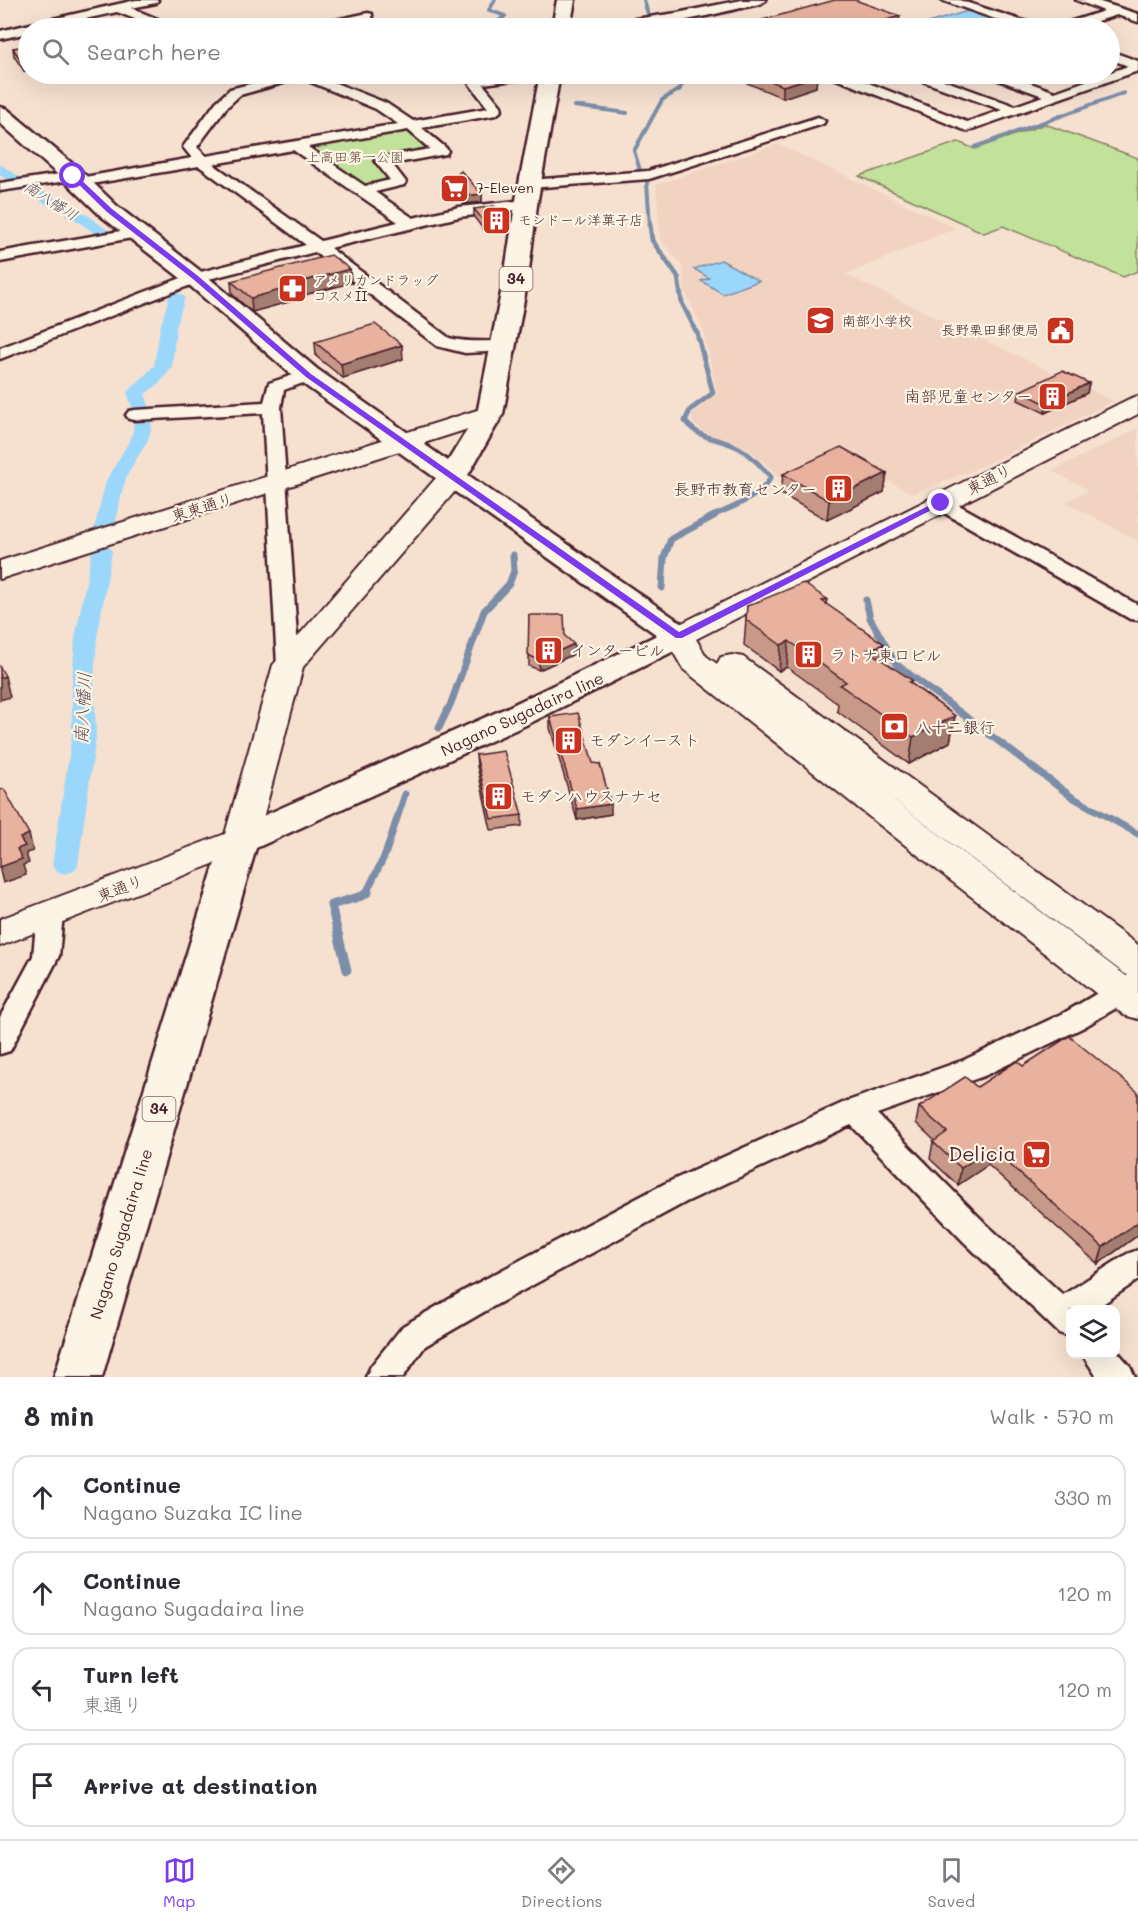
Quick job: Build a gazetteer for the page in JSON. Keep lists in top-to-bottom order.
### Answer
{
  "streets": {
    "main road": ["34", "Nagano Sugadaira line"],
    "street": ["東通り", "東東通り"]
  },
  "crossings": [
    ["34", "東東通り"],
    ["東通り", "Nagano Sugadaira line"]
  ],
  "water": ["南八幡川"],
  "parks": ["上高田第一公園"],
  "places": {
    "supermarket": ["7-Eleven", "Delicia"],
    "building": [
      "モンドール洋菓子店",
      "南部児童センター",
      "長野市教育センター",
      "インタービル",
      "ラトナ東口ビル",
      "モダンイースト",
      "モダンハウスナナセ"
    ],
    "pharmacy": ["アメリカンドラッグ コスメII"],
    "school or university": ["南部小学校"],
    "public building": ["長野栗田郵便局"],
    "bank": ["八十二銀行"]
  },
  "page": {
    "search": "Search here",
    "heading": ["8 min", "Walk · 570 m"],
    "list": [
      ["Continue", "Nagano Suzaka IC line", "330 m"],
      ["Continue", "Nagano Sugadaira line", "120 m"],
      ["Turn left", "東通り", "120 m"],
      "Arrive at destination"
    ],
    "nav": ["Map", "Directions", "Saved"]
  }
}
